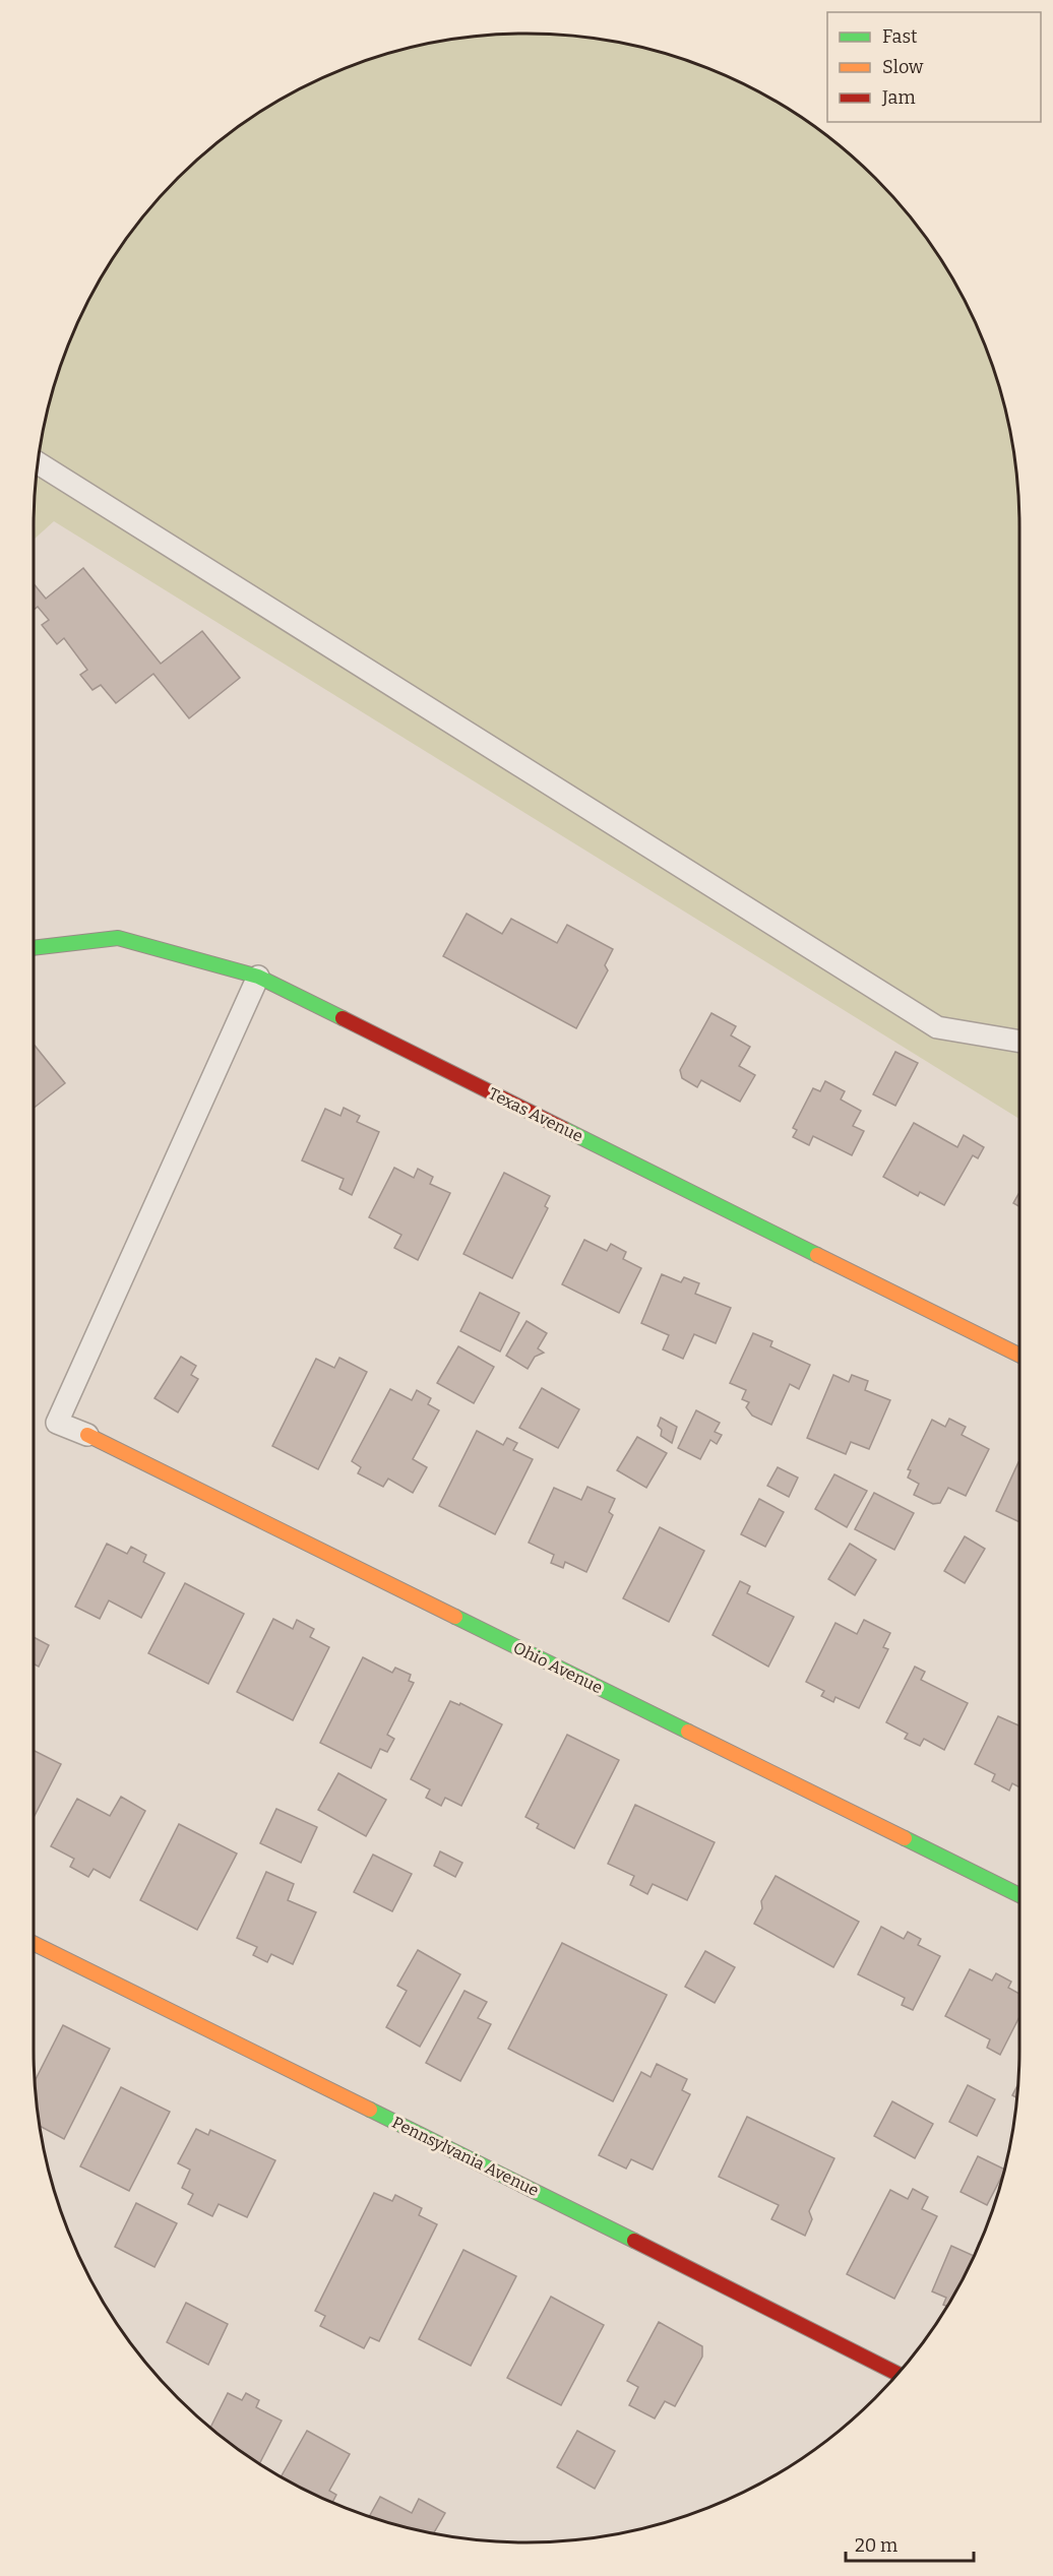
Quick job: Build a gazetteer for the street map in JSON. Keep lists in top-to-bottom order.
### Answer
{
  "streets": {
    "street": ["Texas Avenue", "Ohio Avenue", "Pennsylvania Avenue"]
  },
  "legend": ["Fast", "Slow", "Jam"],
  "scale_bar": "20 m"
}
